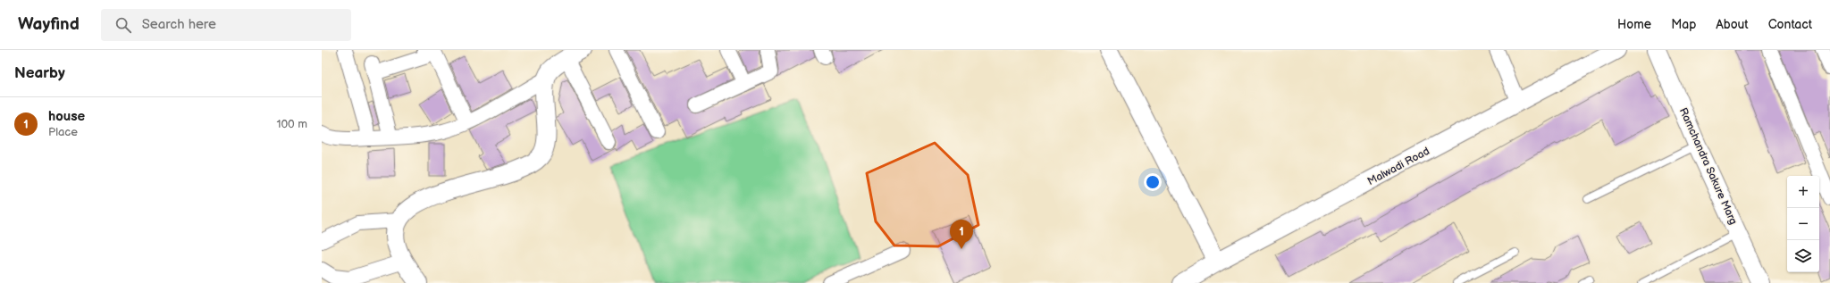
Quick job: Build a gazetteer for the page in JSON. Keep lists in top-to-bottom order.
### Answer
{
  "streets": {
    "street": ["Malwadi Road", "Ramchandra Sakure Marg"]
  },
  "page": {
    "header": "Wayfind",
    "search": "Search here",
    "nav": [
      "Home",
      "Map",
      "About",
      "Contact"
    ],
    "heading": "Nearby",
    "list": [
      {
        "mark": "1",
        "name": "house",
        "note": "Place",
        "value": "100 m"
      }
    ],
    "map_buttons": ["+", "−"],
    "pins": "1"
  }
}
